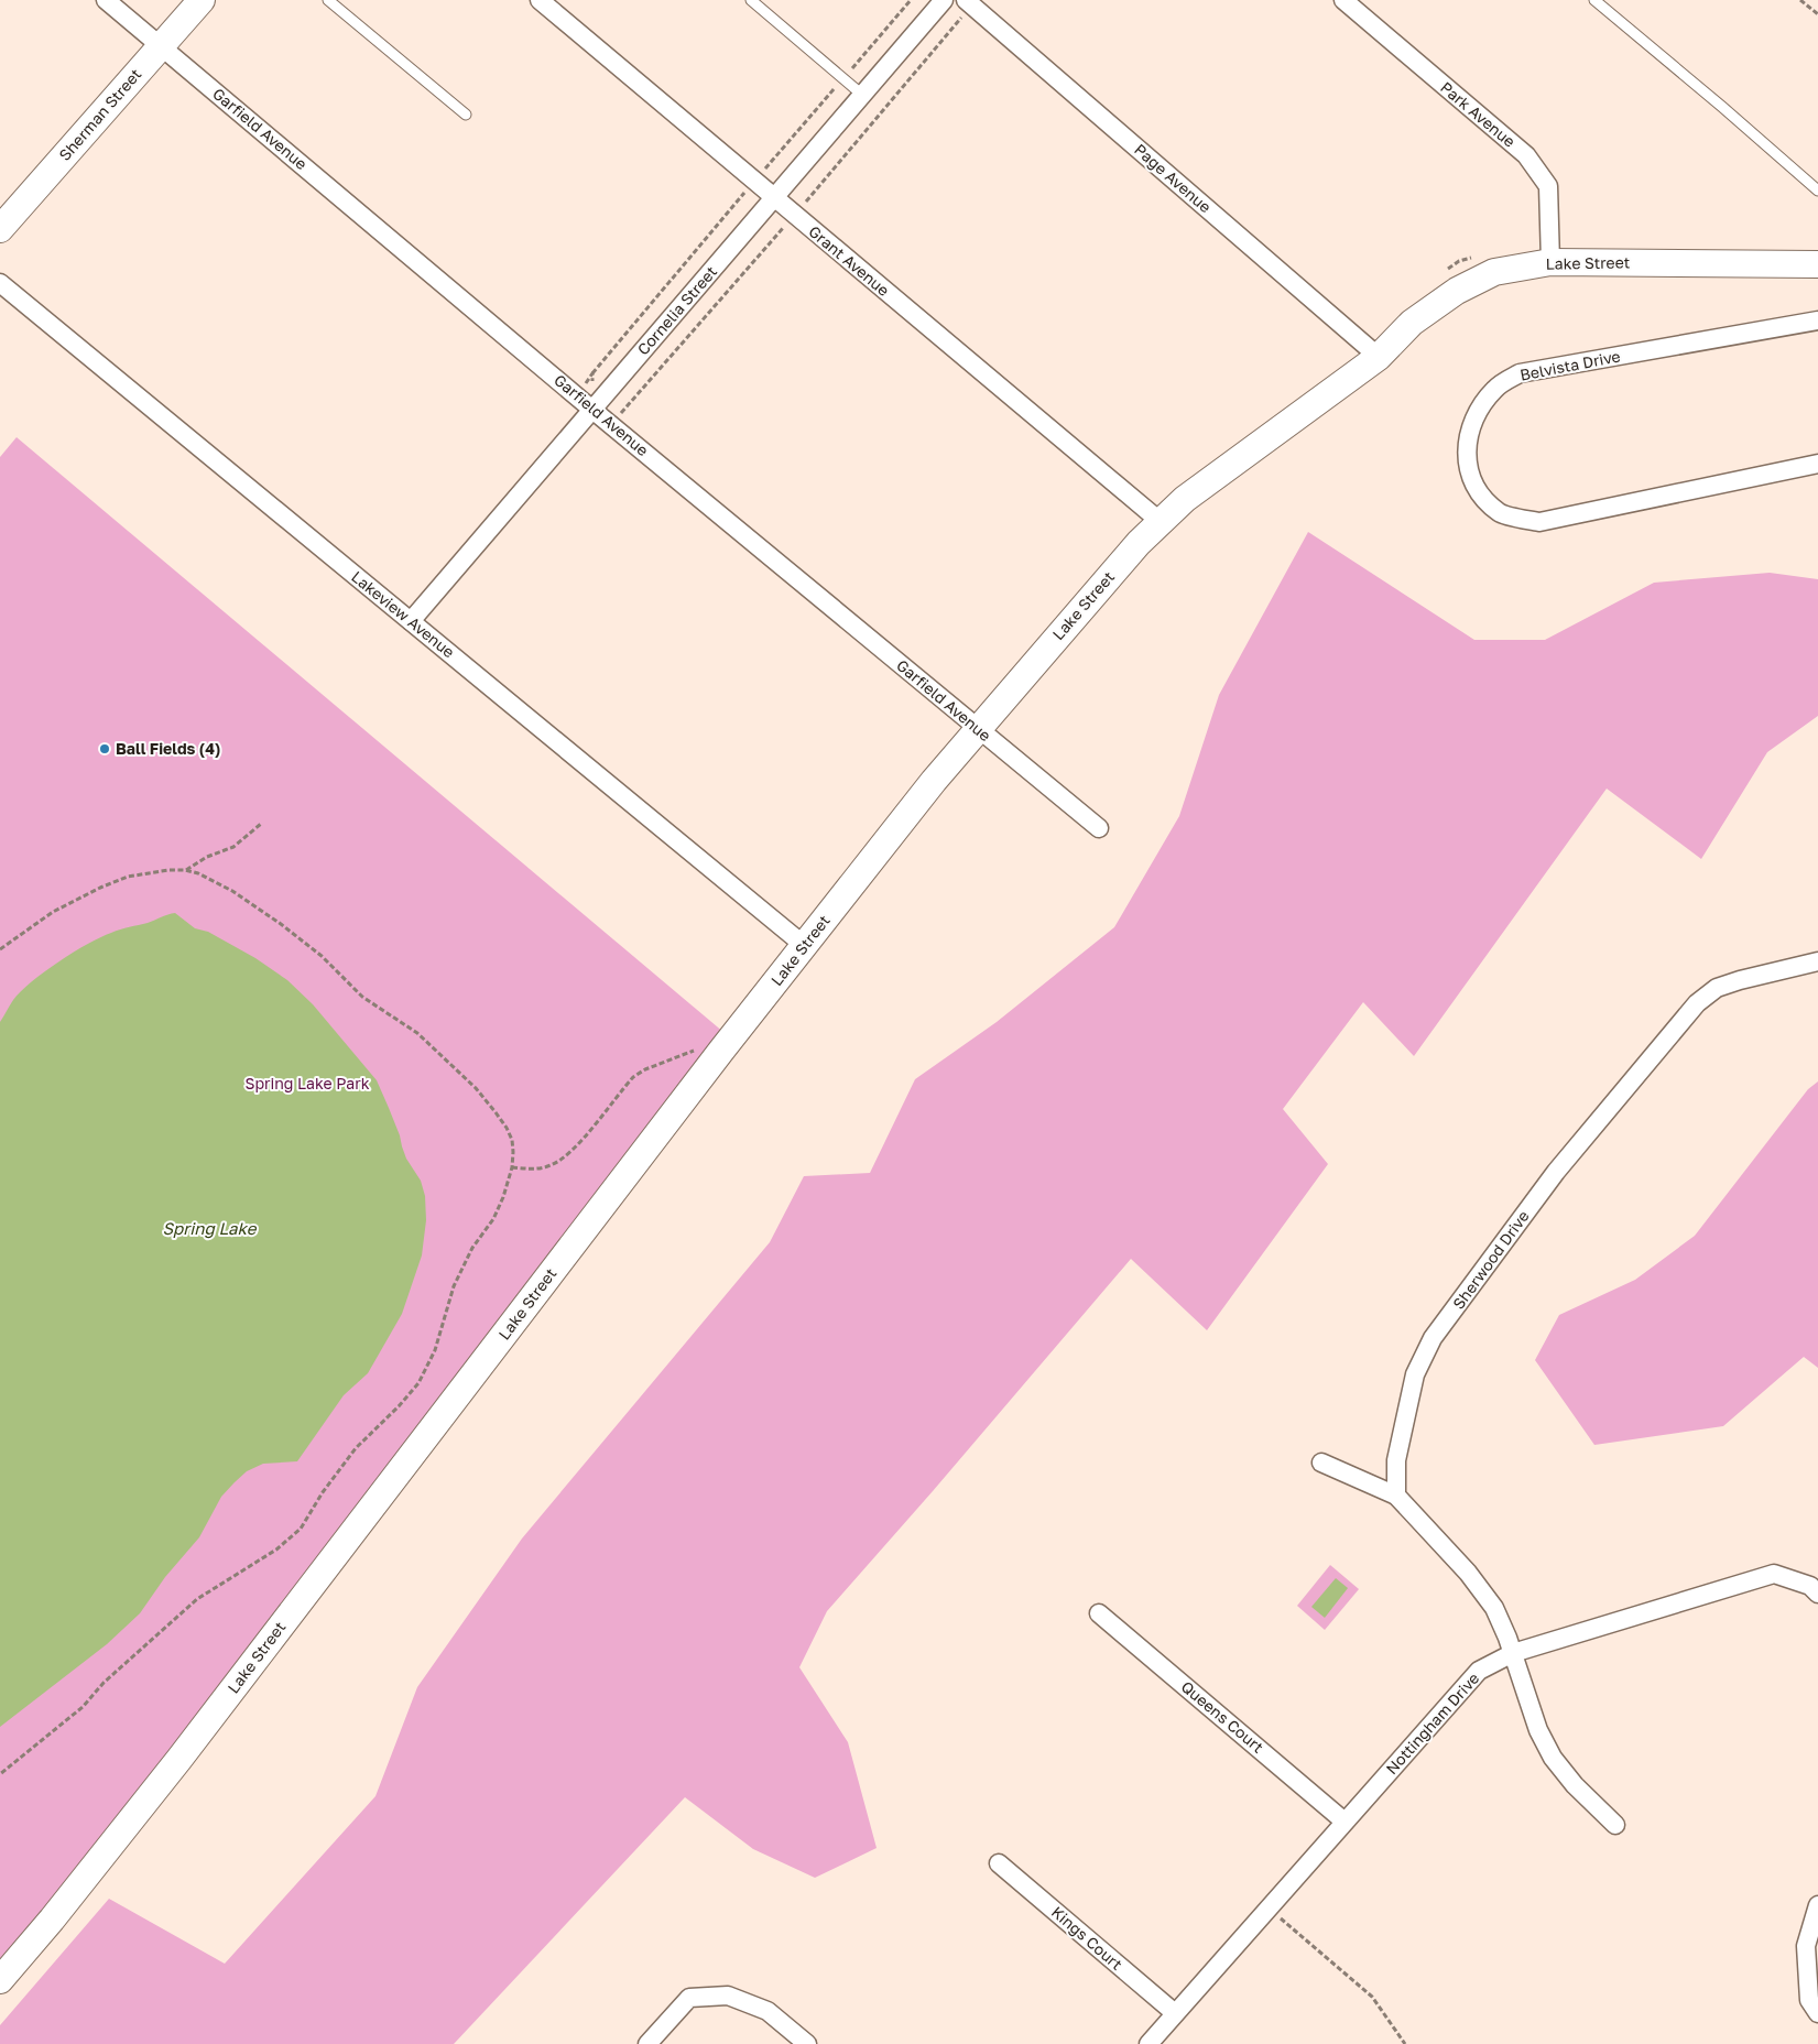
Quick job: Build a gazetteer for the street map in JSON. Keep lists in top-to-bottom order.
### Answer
{
  "streets": {
    "street": [
      "Sherman Street",
      "Park Avenue",
      "Garfield Avenue",
      "Page Avenue",
      "Grant Avenue",
      "Lake Street",
      "Cornelia Street",
      "Belvista Drive",
      "Lakeview Avenue",
      "Sherwood Drive",
      "Queens Court",
      "Nottingham Drive",
      "Kings Court"
    ]
  },
  "crossings": [
    ["Sherman Street", "Garfield Avenue"],
    ["Park Avenue", "Lake Street"],
    ["Garfield Avenue", "Lake Street"],
    ["Garfield Avenue", "Cornelia Street"],
    ["Page Avenue", "Lake Street"],
    ["Grant Avenue", "Lake Street"],
    ["Grant Avenue", "Cornelia Street"],
    ["Lake Street", "Lakeview Avenue"],
    ["Cornelia Street", "Lakeview Avenue"],
    ["Queens Court", "Nottingham Drive"],
    ["Nottingham Drive", "Kings Court"]
  ],
  "water": ["Spring Lake"],
  "parks": ["Spring Lake Park"],
  "places": ["Ball Fields (4)"]
}
